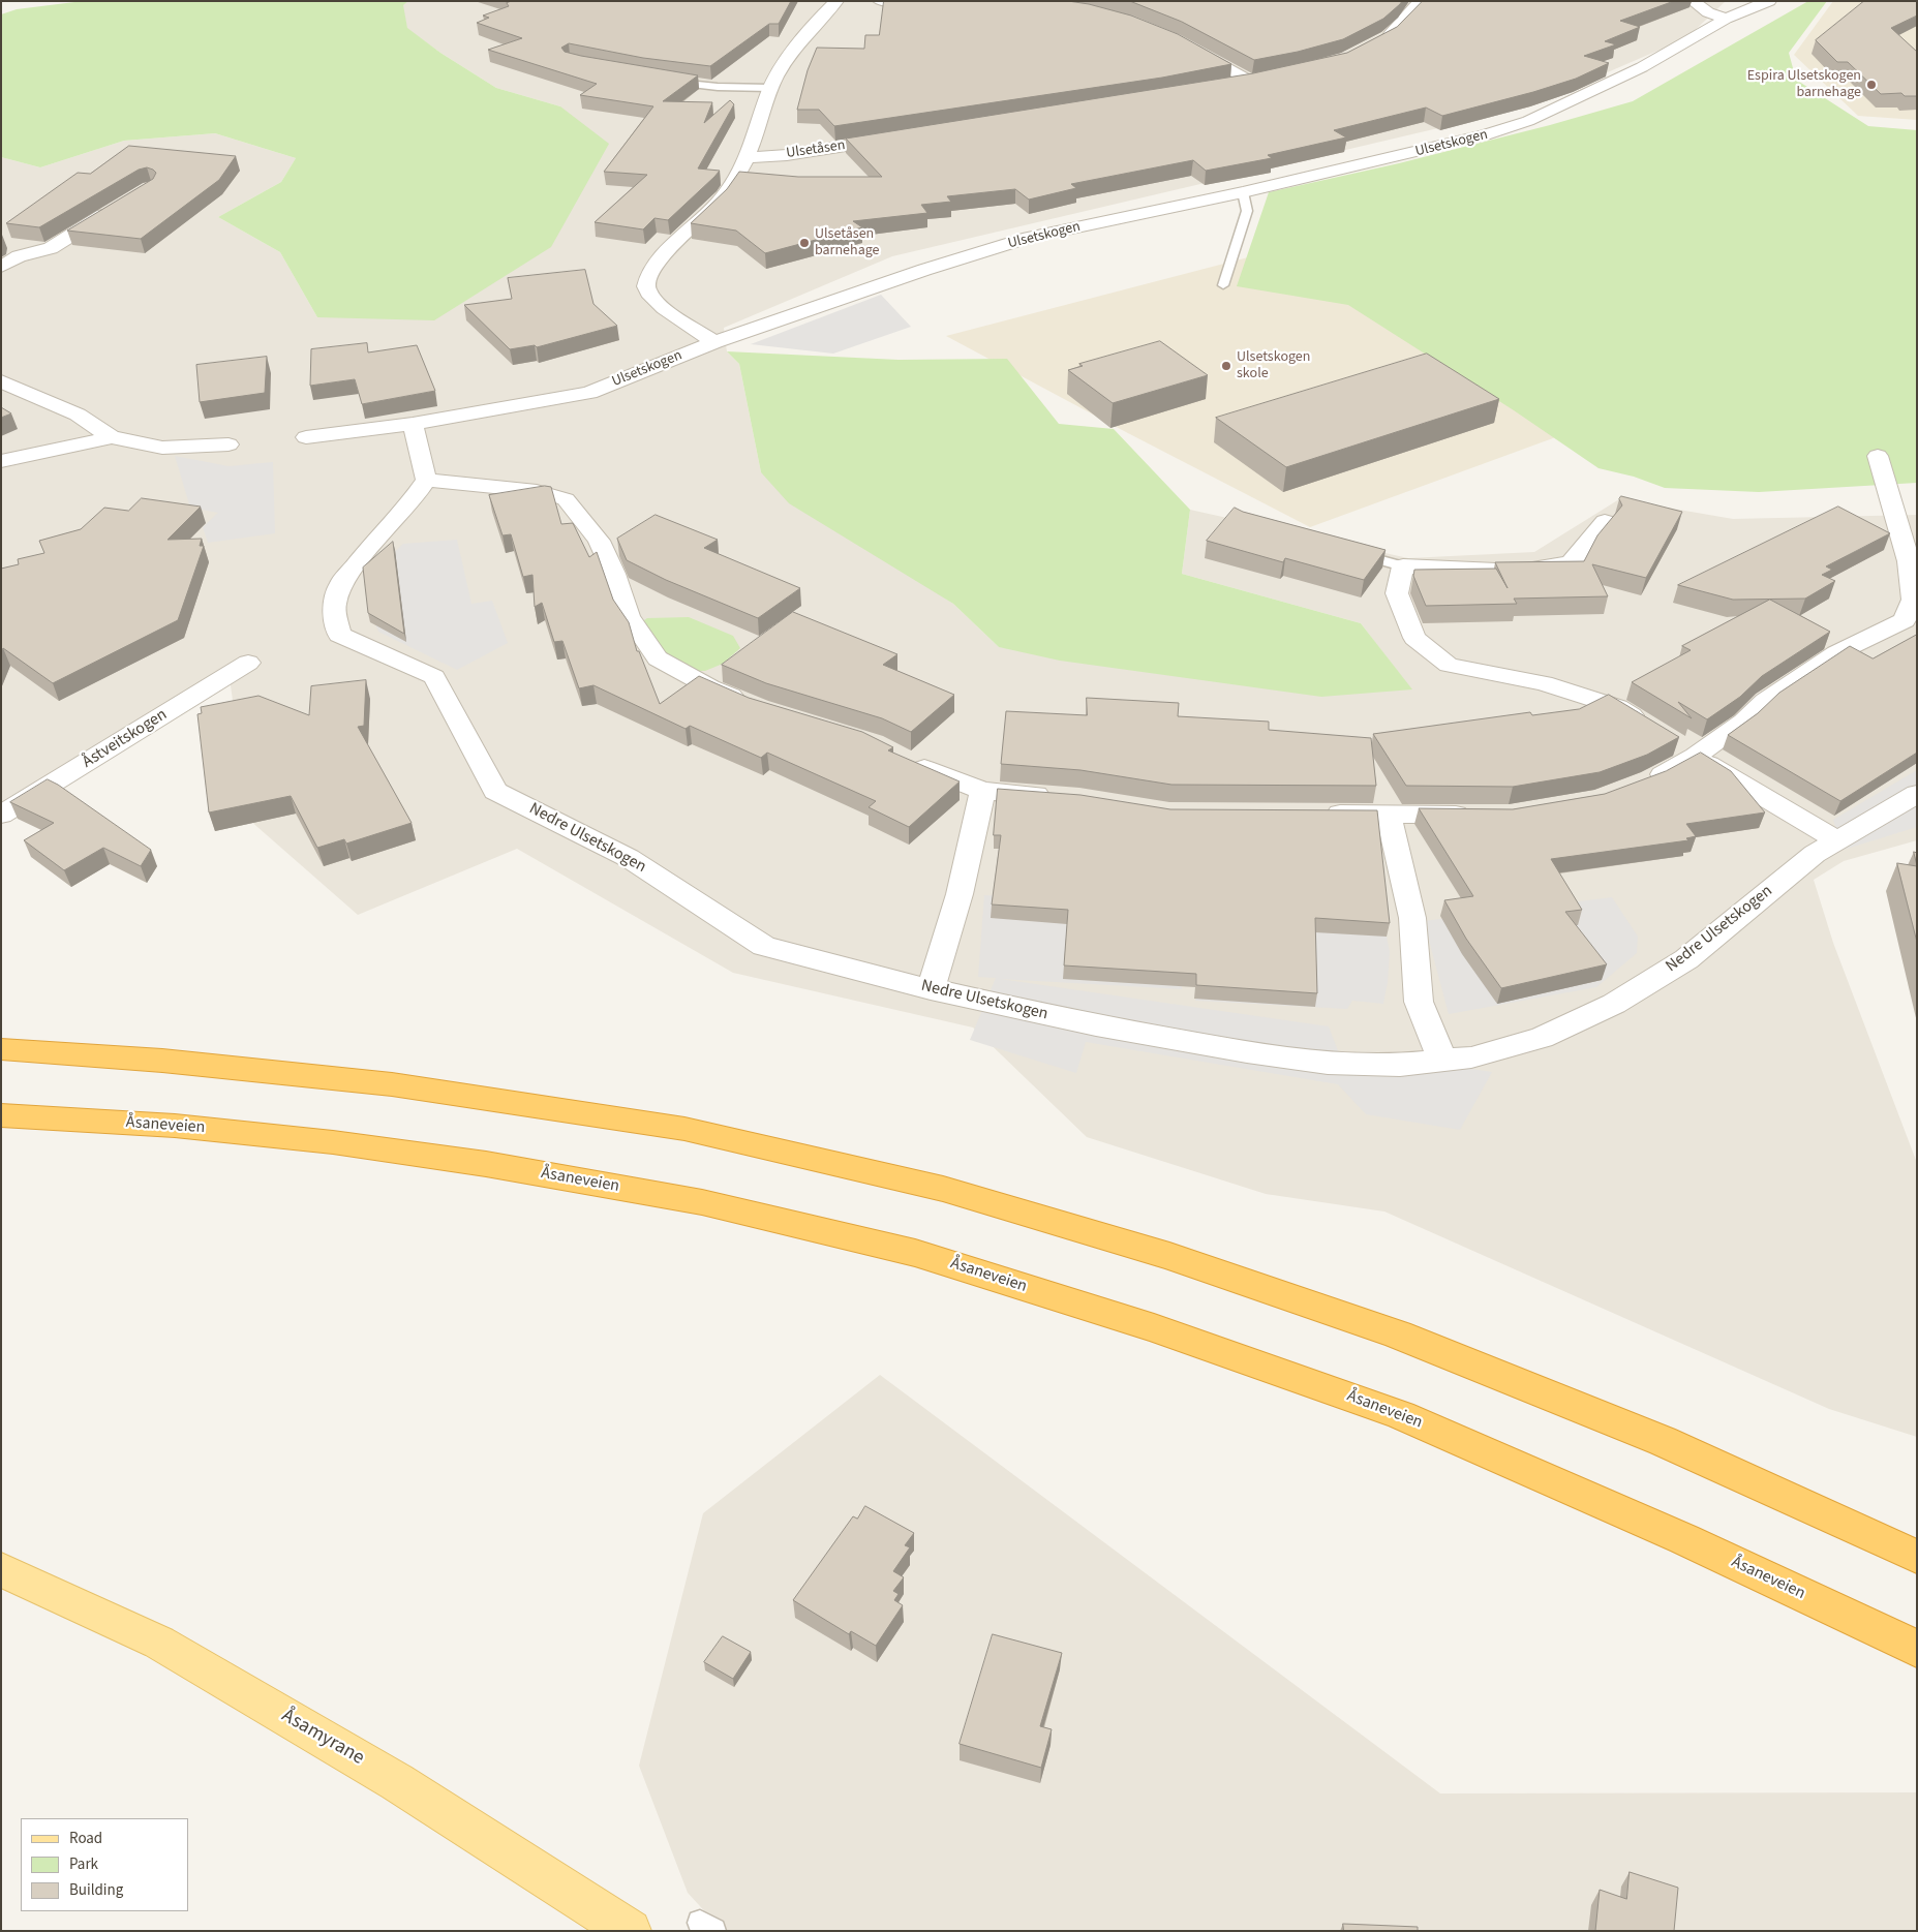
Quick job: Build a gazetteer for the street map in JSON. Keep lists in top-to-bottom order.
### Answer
{
  "streets": {
    "highway": ["Åsaneveien"],
    "main road": ["Åsamyrane"],
    "street": [
      "Ulsetskogen",
      "Ulsetåsen",
      "Åstveitskogen",
      "Nedre Ulsetskogen"
    ]
  },
  "places": ["Espira Ulsetskogen barnehage", "Ulsetåsen barnehage", "Ulsetskogen skole"],
  "legend": ["Road", "Park", "Building"]
}
